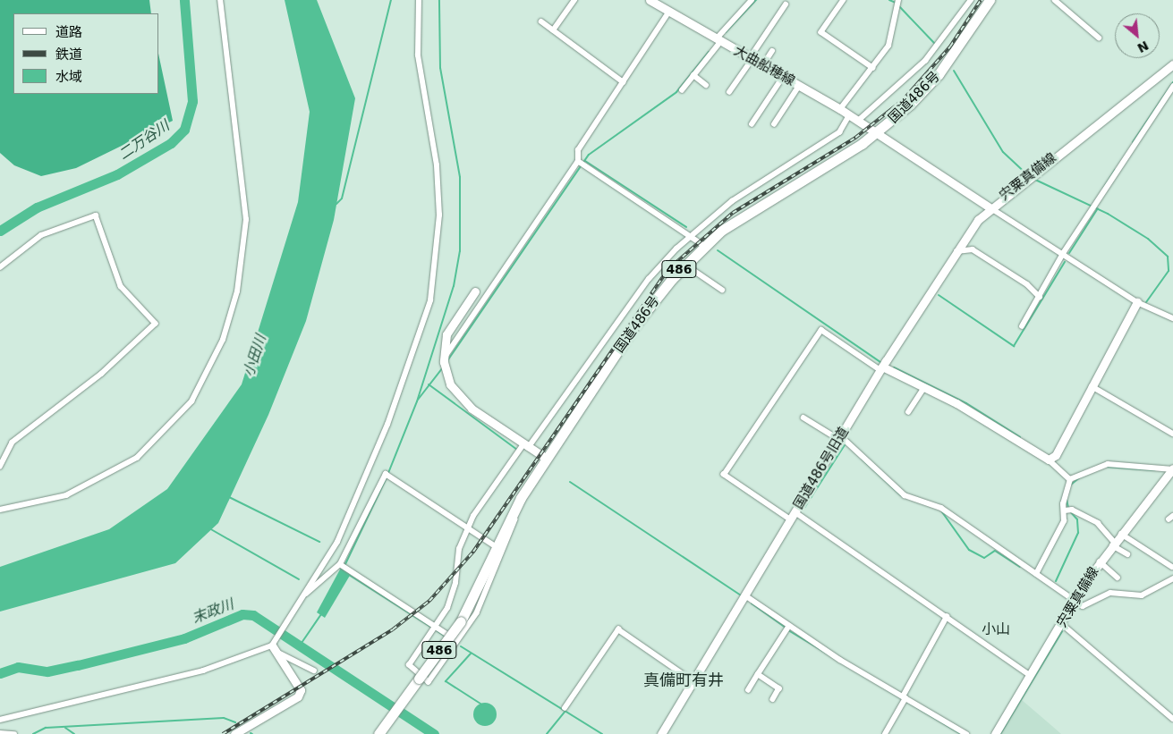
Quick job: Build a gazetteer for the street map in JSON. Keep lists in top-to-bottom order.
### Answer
{
  "streets": {
    "highway": ["国道486号", "486"],
    "street": ["大曲船穂線", "宍粟真備線", "国道486号旧道"]
  },
  "crossings": [
    ["大曲船穂線", "国道486号"],
    ["大曲船穂線", "宍粟真備線"],
    ["国道486号", "宍粟真備線"],
    ["宍粟真備線", "国道486号旧道"]
  ],
  "districts": ["小山", "真備町有井"],
  "water": ["二万谷川", "小田川", "末政川"],
  "legend": ["道路", "鉄道", "水域"],
  "north": "bottom right"
}
